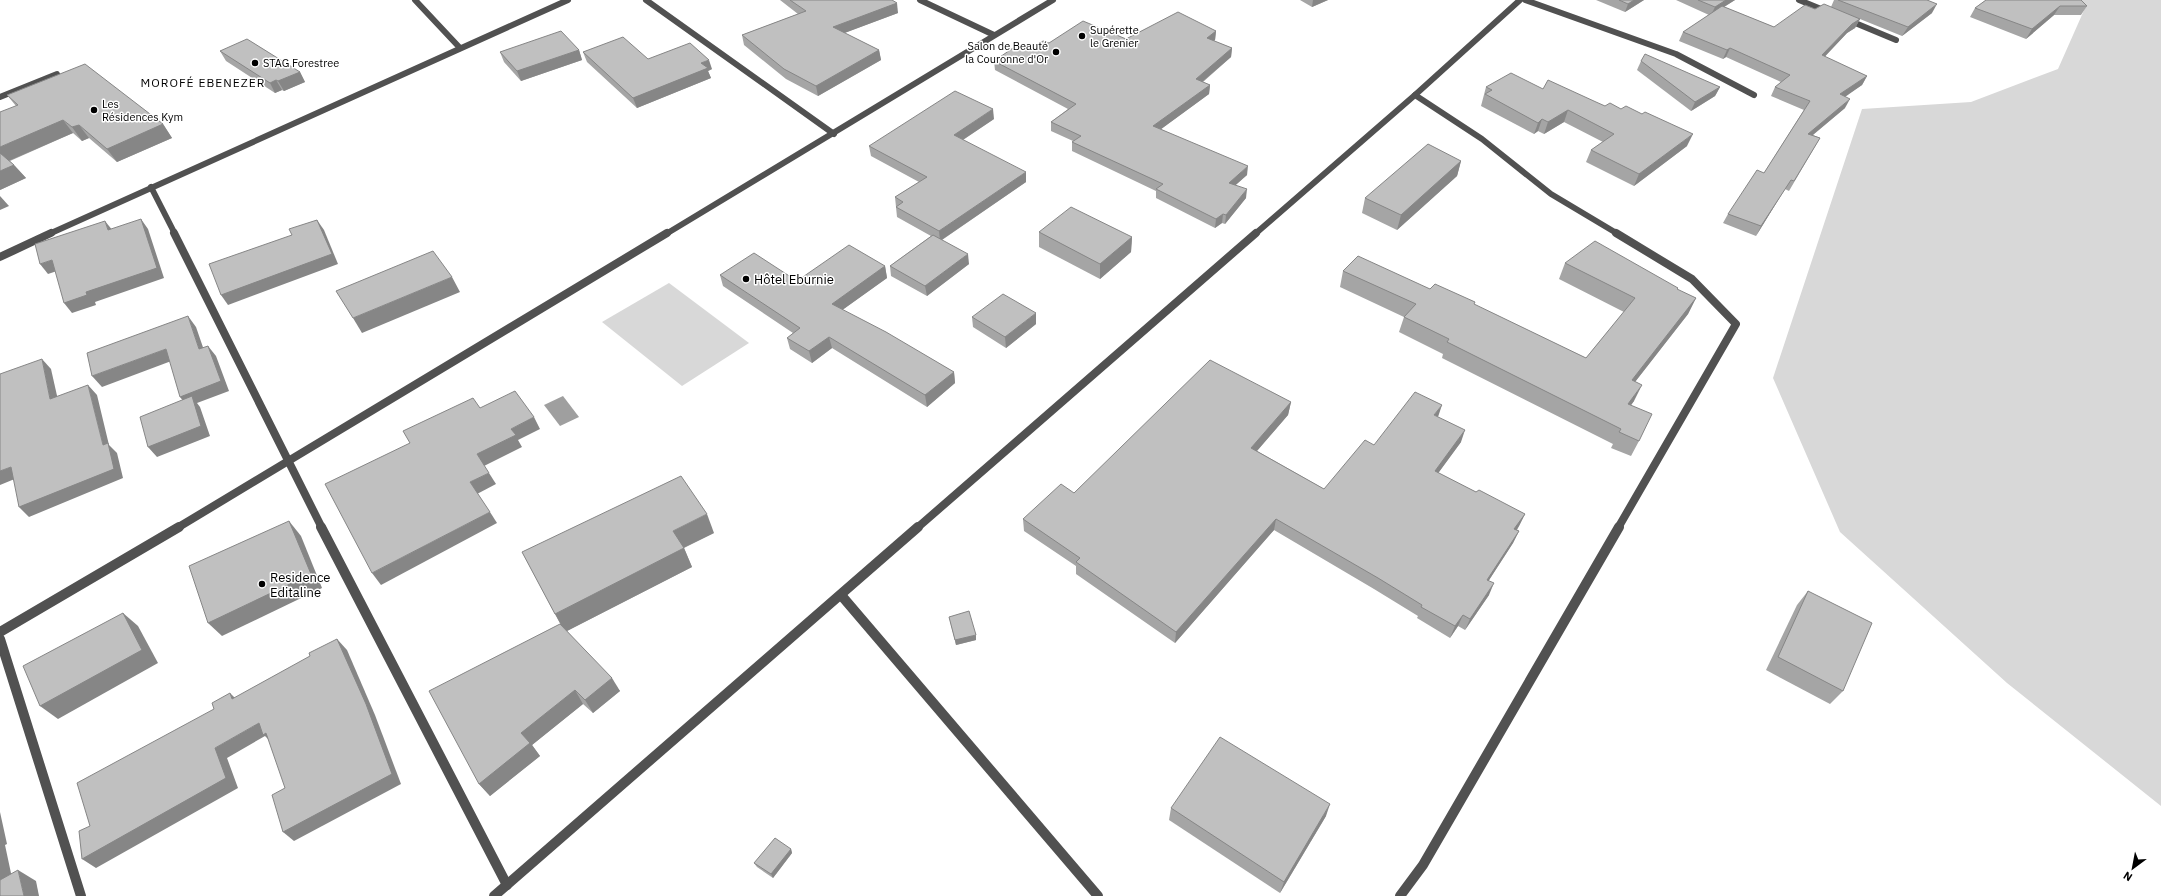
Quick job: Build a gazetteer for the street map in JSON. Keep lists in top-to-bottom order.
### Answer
{
  "districts": ["MOROFÉ EBENEZER"],
  "places": [
    "Supérette le Grenier",
    "Salon de Beauté la Couronne d'Or",
    "STAG Forestree",
    "Les Résidences Kym",
    "Hôtel Eburnie",
    "Residence Editaline"
  ],
  "north": "bottom left"
}
